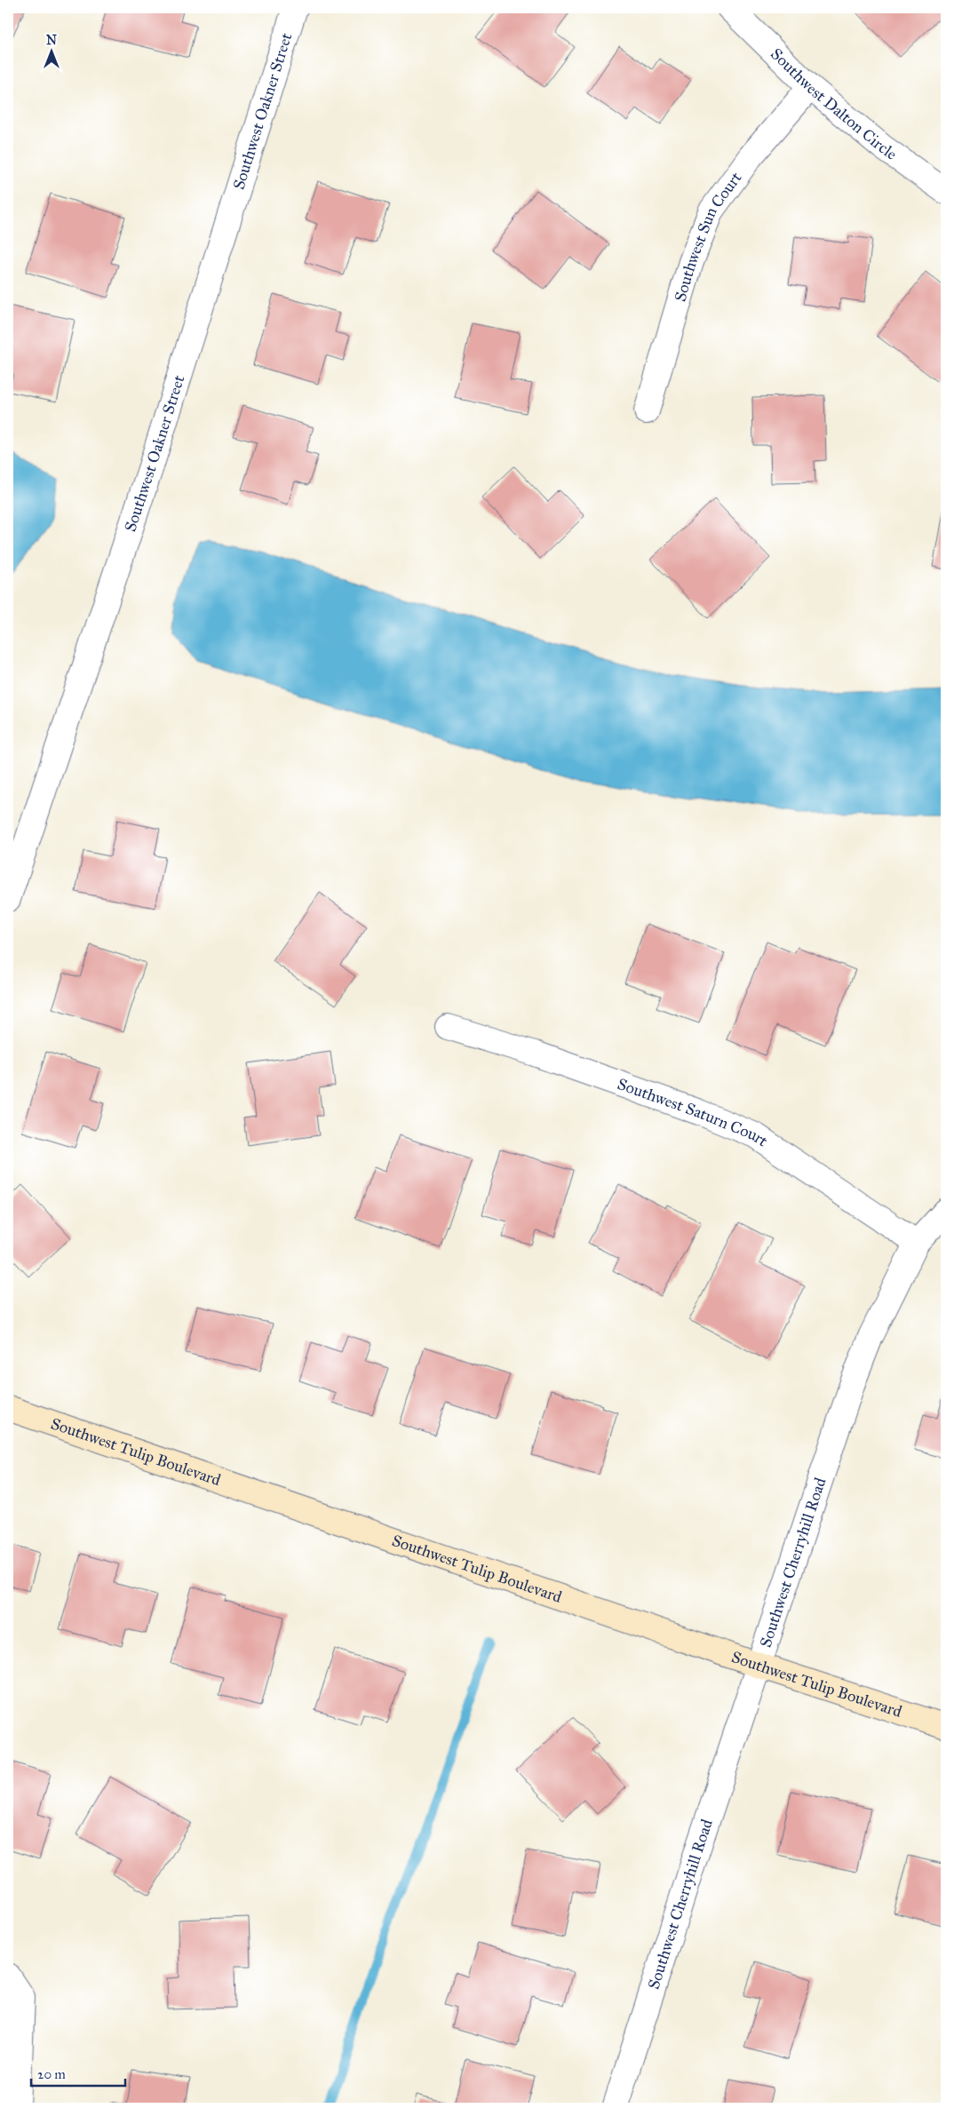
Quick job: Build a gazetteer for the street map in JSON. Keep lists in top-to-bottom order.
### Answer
{
  "streets": {
    "street": [
      "Southwest Dalton Circle",
      "Southwest Oakner Street",
      "Southwest Sun Court",
      "Southwest Saturn Court",
      "Southwest Tulip Boulevard",
      "Southwest Cherryhill Road"
    ]
  },
  "crossings": [
    ["Southwest Dalton Circle", "Southwest Sun Court"],
    ["Southwest Saturn Court", "Southwest Cherryhill Road"],
    ["Southwest Tulip Boulevard", "Southwest Cherryhill Road"]
  ],
  "scale_bar": "20 m",
  "north": "top"
}
